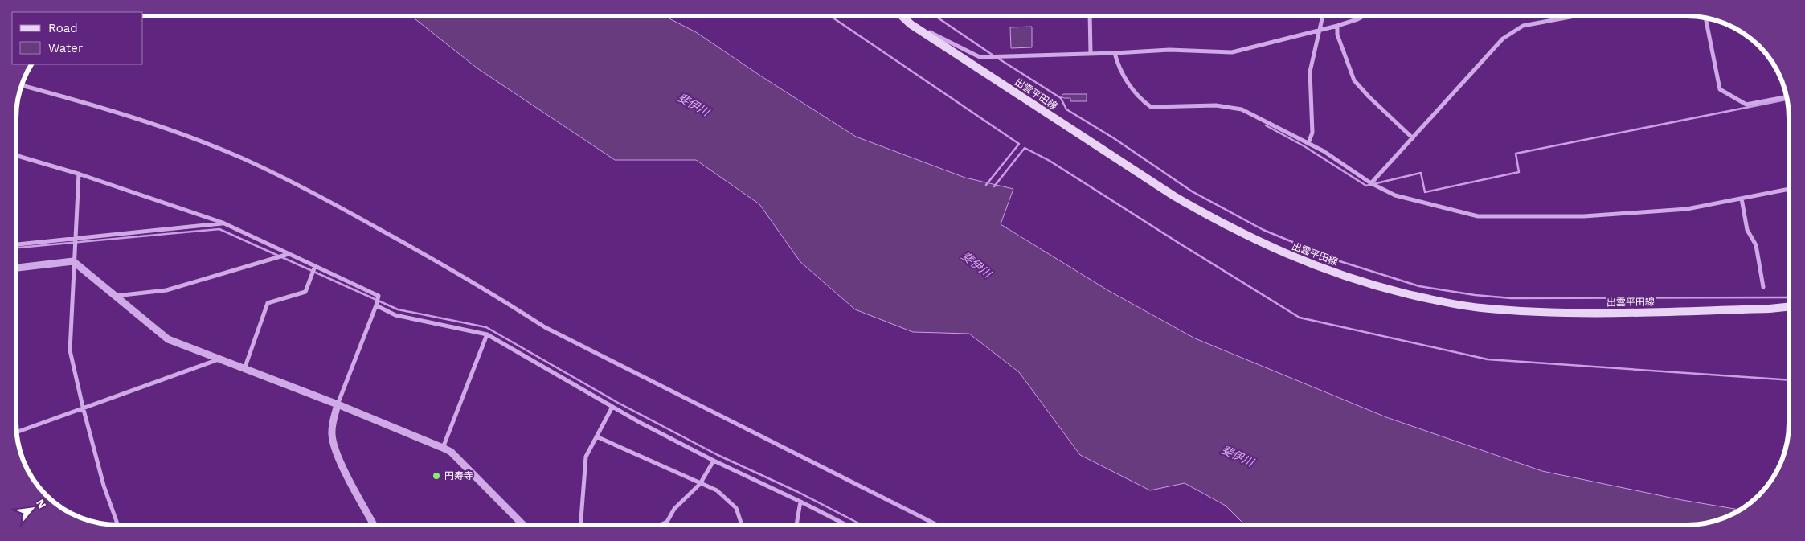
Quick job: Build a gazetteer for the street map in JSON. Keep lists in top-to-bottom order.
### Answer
{
  "streets": {
    "main road": ["出雲平田線"]
  },
  "water": ["斐伊川"],
  "places": ["円寿寺"],
  "legend": ["Road", "Water"],
  "north": "top right"
}
